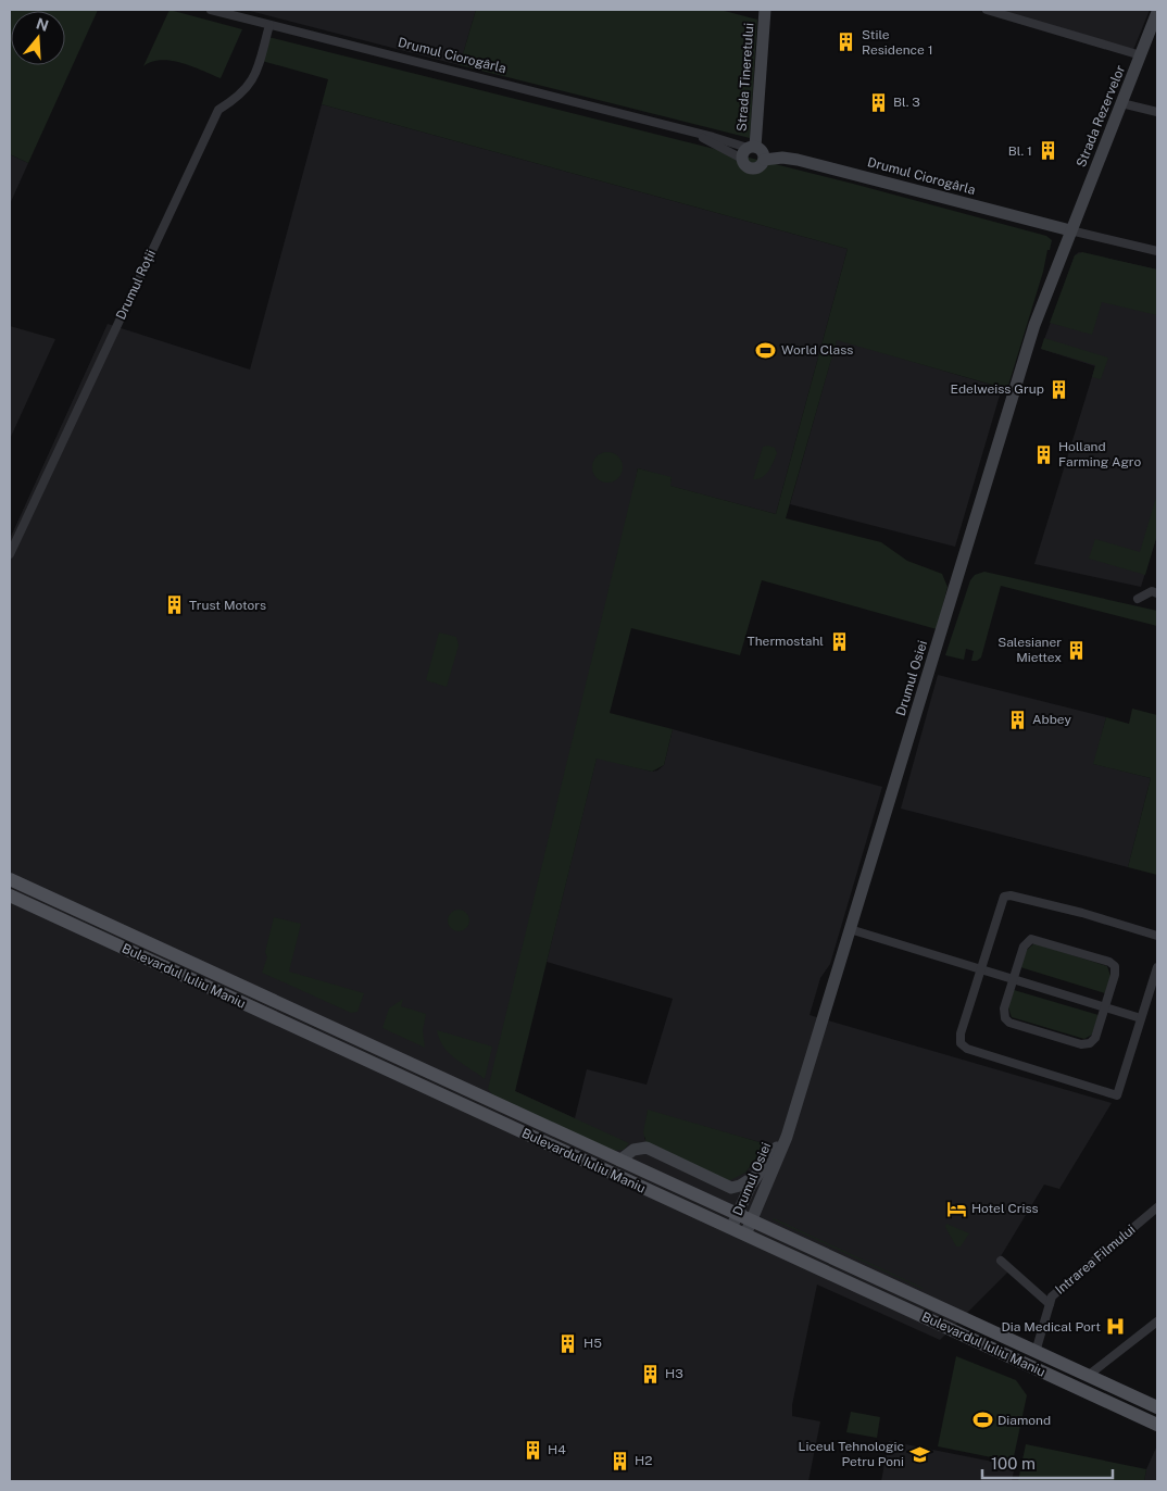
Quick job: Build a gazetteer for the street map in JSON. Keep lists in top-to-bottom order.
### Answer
{
  "streets": {
    "main road": ["Bulevardul Iuliu Maniu"],
    "street": [
      "Drumul Ciorogârla",
      "Strada Tineretului",
      "Strada Rezervelor",
      "Drumul Roții",
      "Drumul Osiei",
      "Intrarea Filmului"
    ]
  },
  "crossings": [
    ["Drumul Ciorogârla", "Strada Tineretului"],
    ["Drumul Ciorogârla", "Strada Rezervelor"],
    ["Drumul Ciorogârla", "Drumul Roții"],
    ["Drumul Ciorogârla", "Drumul Osiei"],
    ["Strada Rezervelor", "Drumul Osiei"],
    ["Drumul Osiei", "Bulevardul Iuliu Maniu"],
    ["Bulevardul Iuliu Maniu", "Intrarea Filmului"]
  ],
  "places": {
    "building": [
      "Stile Residence 1",
      "Bl. 3",
      "Bl. 1",
      "Edelweiss Grup",
      "Holland Farming Agro",
      "Trust Motors",
      "Thermostahl",
      "Salesianer Miettex",
      "Abbey",
      "H5",
      "H3",
      "H4",
      "H2"
    ],
    "sports": ["World Class", "Diamond"],
    "hotel": ["Hotel Criss"],
    "hospital": ["Dia Medical Port"],
    "school or university": ["Liceul Tehnologic Petru Poni"]
  },
  "scale_bar": "100 m",
  "north": "top"
}
